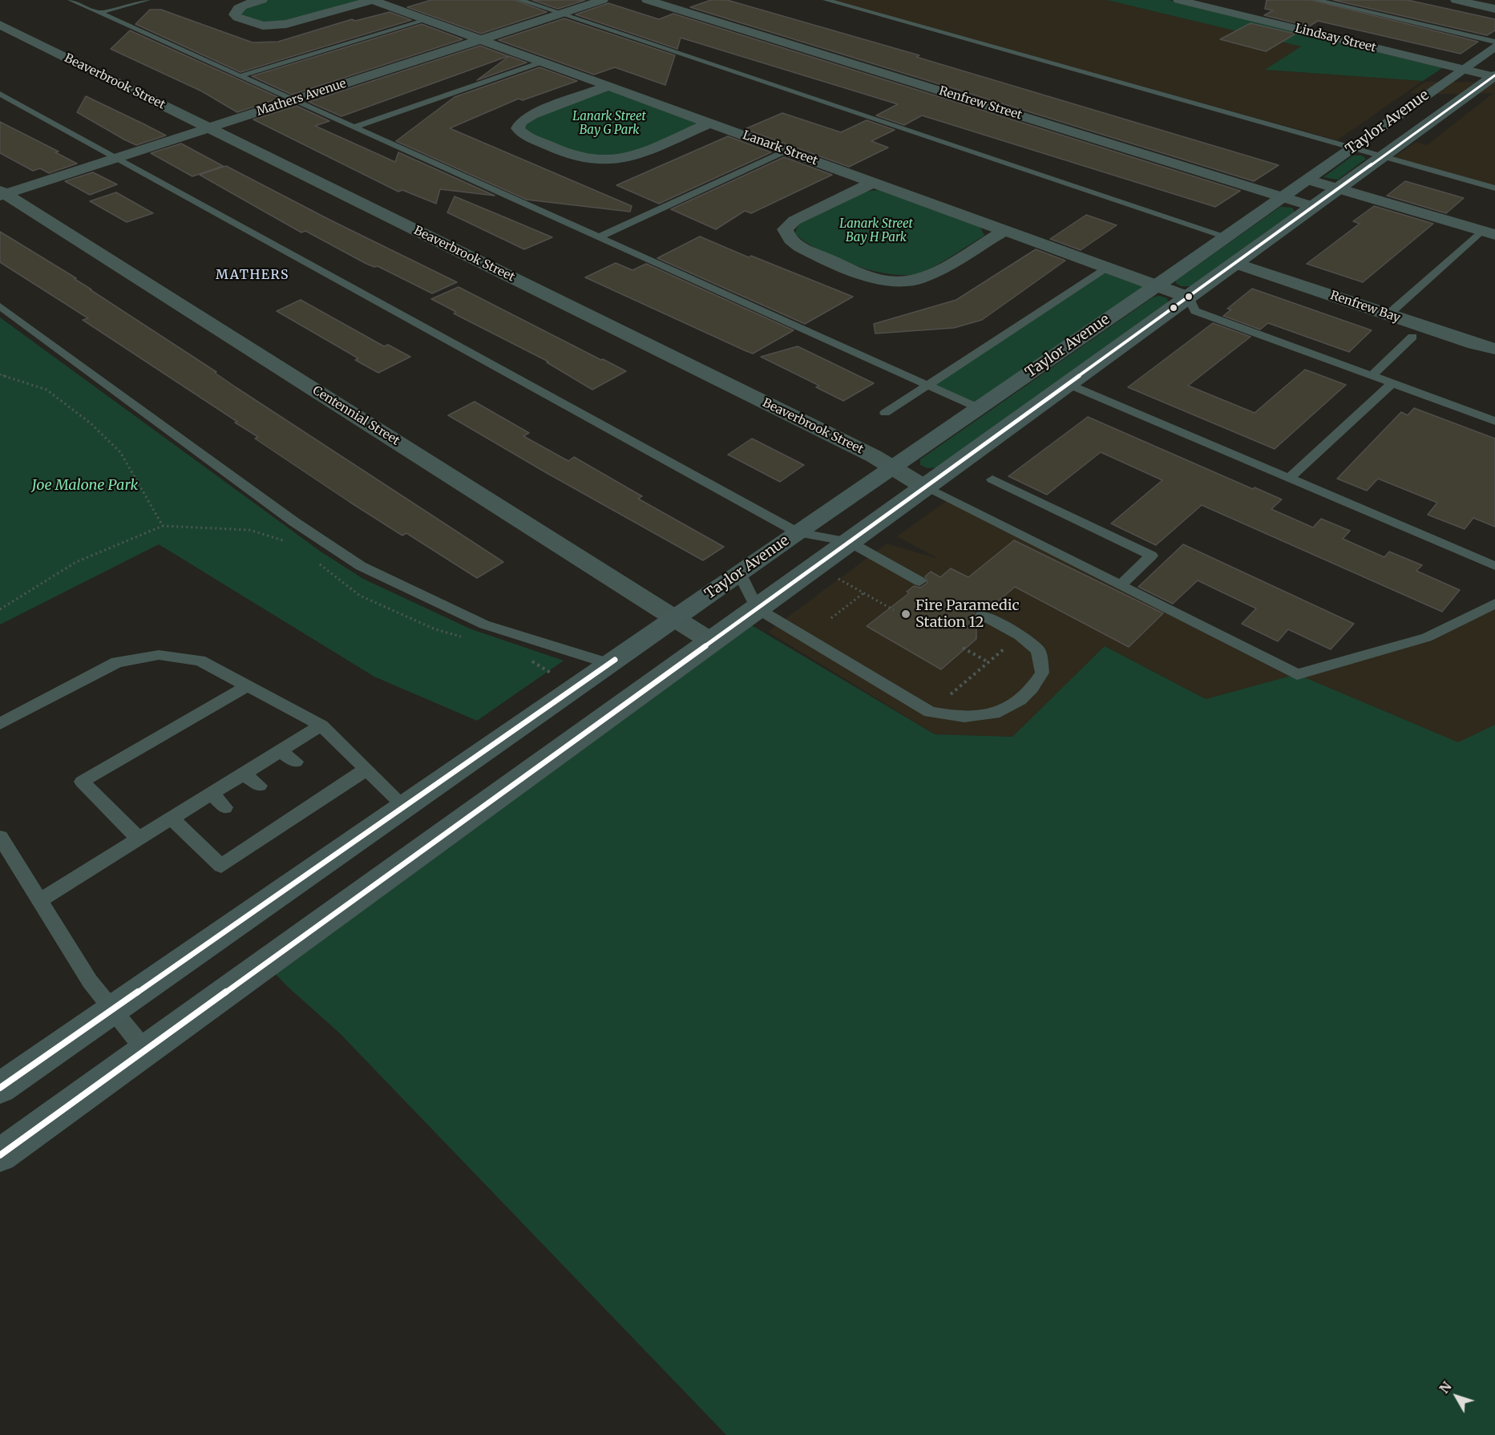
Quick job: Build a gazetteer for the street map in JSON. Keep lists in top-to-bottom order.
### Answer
{
  "streets": {
    "main road": ["Taylor Avenue"],
    "street": [
      "Lindsay Street",
      "Beaverbrook Street",
      "Mathers Avenue",
      "Renfrew Street",
      "Lanark Street",
      "Renfrew Bay",
      "Centennial Street"
    ]
  },
  "crossings": [
    ["Lindsay Street", "Taylor Avenue"],
    ["Beaverbrook Street", "Mathers Avenue"],
    ["Beaverbrook Street", "Taylor Avenue"],
    ["Mathers Avenue", "Lanark Street"],
    ["Mathers Avenue", "Centennial Street"],
    ["Renfrew Street", "Taylor Avenue"],
    ["Taylor Avenue", "Lanark Street"],
    ["Taylor Avenue", "Renfrew Bay"],
    ["Taylor Avenue", "Centennial Street"]
  ],
  "districts": ["MATHERS"],
  "parks": ["Lanark Street Bay G Park", "Lanark Street Bay H Park", "Joe Malone Park"],
  "places": ["Fire Paramedic Station 12"],
  "north": "top left"
}
